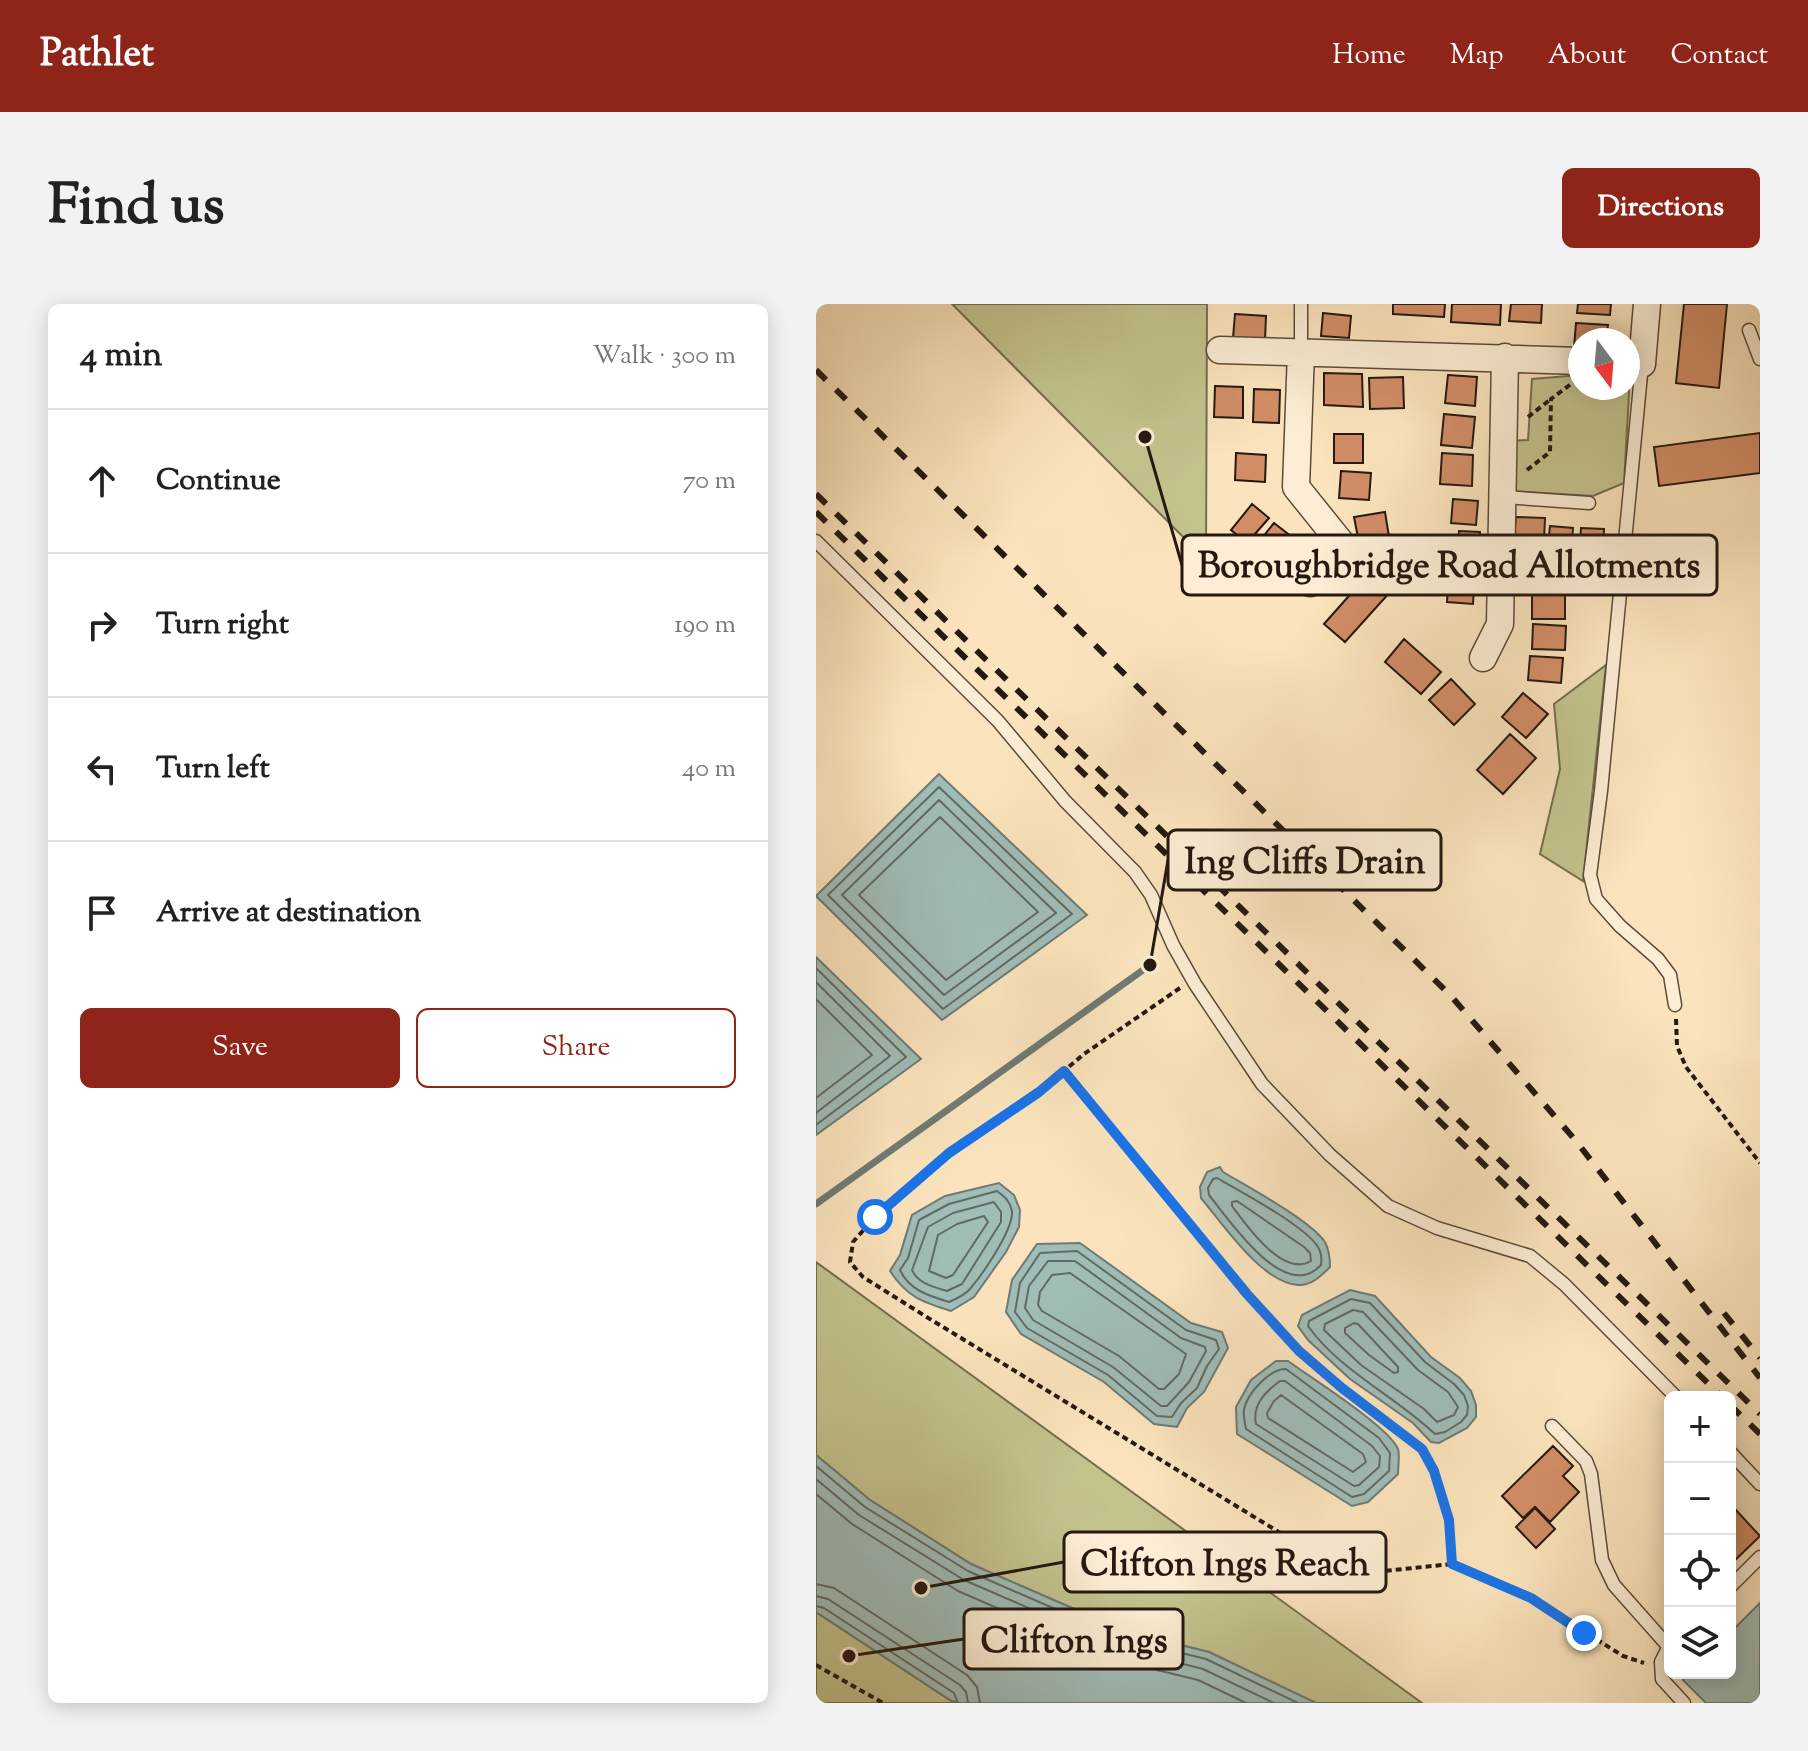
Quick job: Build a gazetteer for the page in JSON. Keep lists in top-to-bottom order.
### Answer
{
  "places": [
    "Boroughbridge Road Allotments",
    "Ing Cliffs Drain",
    "Clifton Ings Reach",
    "Clifton Ings"
  ],
  "north": "bottom",
  "page": {
    "header": "Pathlet",
    "nav": [
      "Home",
      "Map",
      "About",
      "Contact"
    ],
    "title": "Find us",
    "buttons": [
      "Directions",
      ["Save", "Share"]
    ],
    "heading": ["4 min", "Walk · 300 m"],
    "list": [
      ["Continue", "70 m"],
      ["Turn right", "190 m"],
      ["Turn left", "40 m"],
      "Arrive at destination"
    ],
    "map_buttons": ["+", "−"]
  }
}
